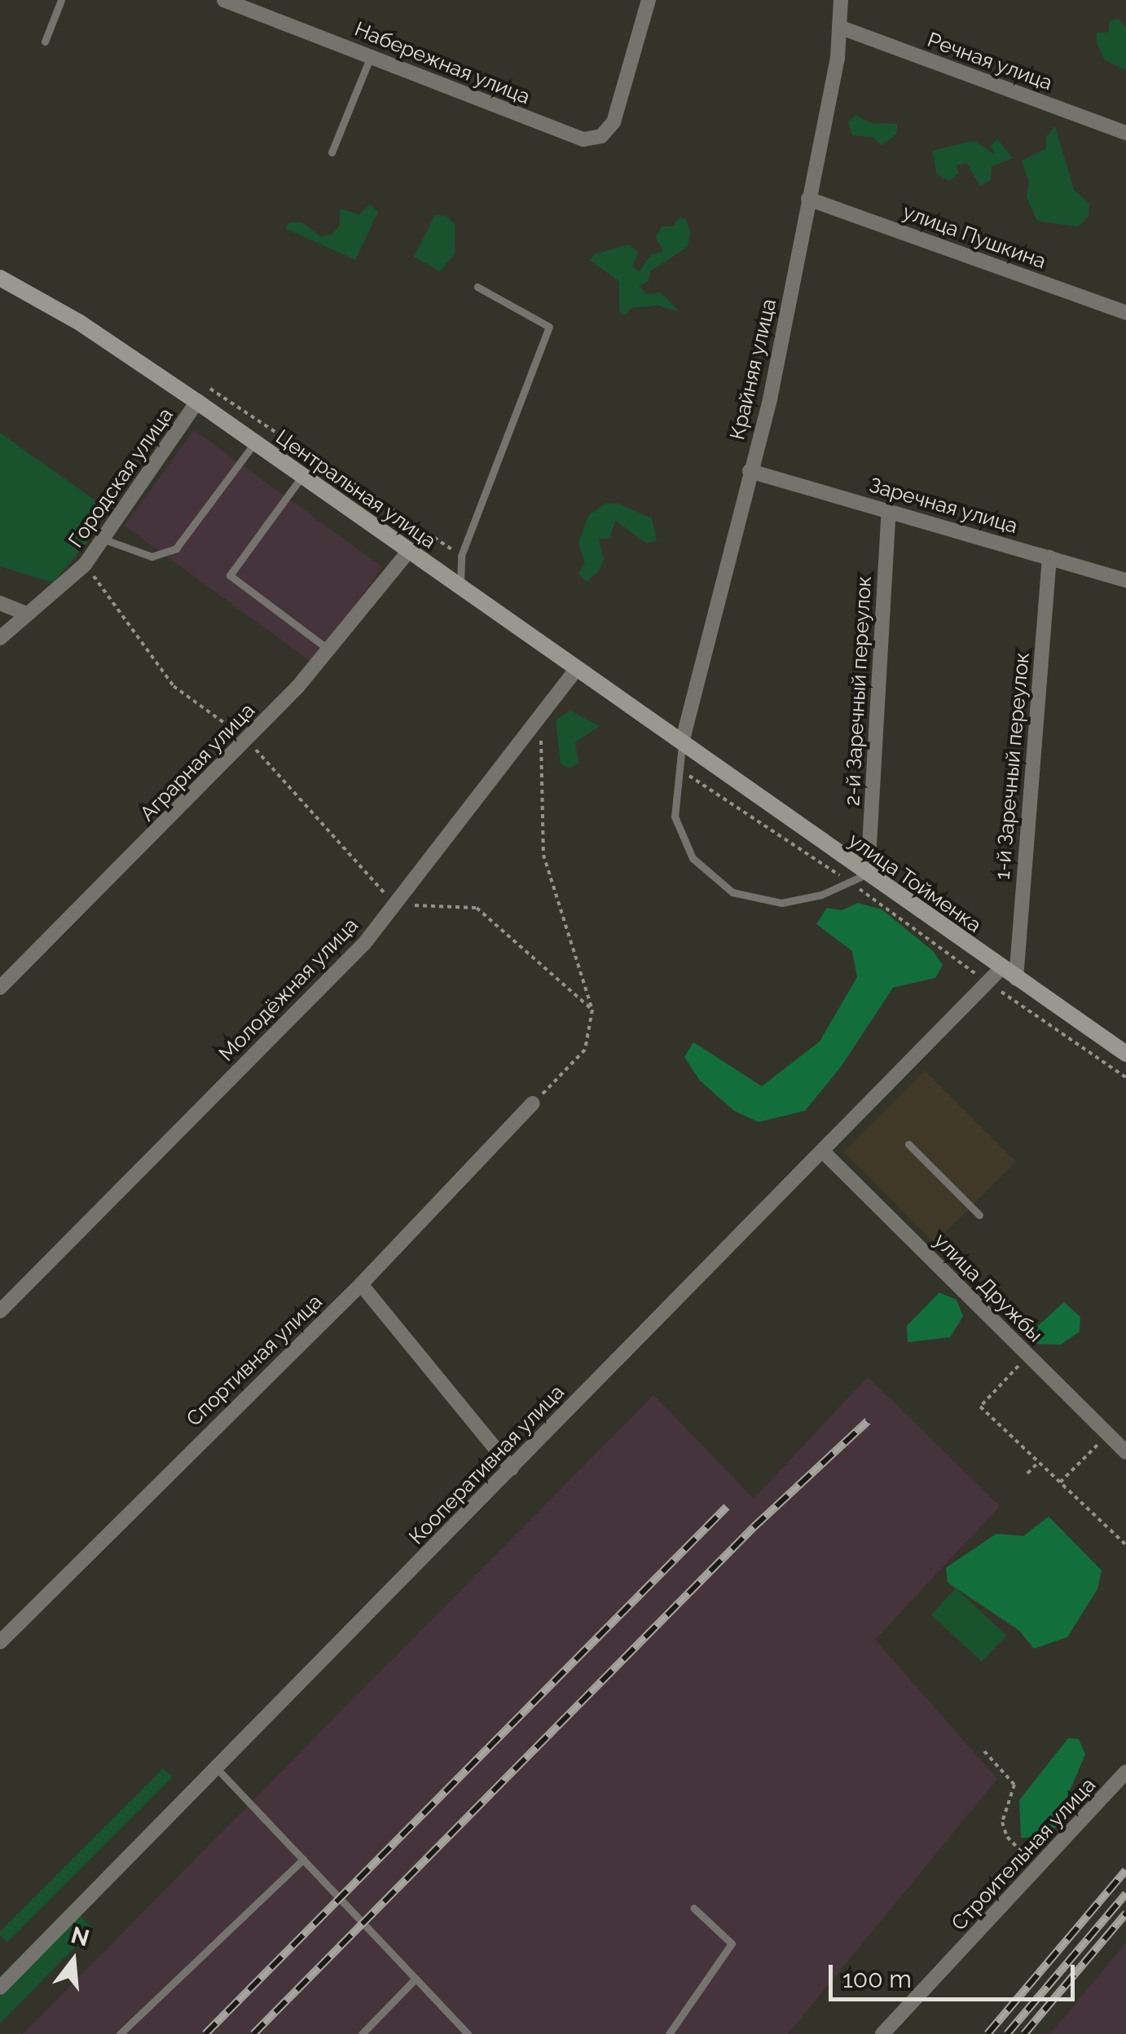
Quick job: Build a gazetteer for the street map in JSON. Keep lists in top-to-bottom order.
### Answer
{
  "streets": {
    "street": [
      "Речная улица",
      "Набережная улица",
      "улица Пушкина",
      "Крайняя улица",
      "Городская улица",
      "Центральная улица",
      "Заречная улица",
      "2-й Заречный переулок",
      "Аграрная улица",
      "1-й Заречный переулок",
      "улица Тойменка",
      "Молодёжная улица",
      "улица Дружбы",
      "Спортивная улица",
      "Кооперативная улица",
      "Строительная улица"
    ]
  },
  "crossings": [
    ["Речная улица", "Крайняя улица"],
    ["улица Пушкина", "Крайняя улица"],
    ["Крайняя улица", "Центральная улица"],
    ["Крайняя улица", "Заречная улица"],
    ["Крайняя улица", "улица Тойменка"],
    ["Городская улица", "Центральная улица"],
    ["Центральная улица", "Аграрная улица"],
    ["Центральная улица", "улица Тойменка"],
    ["Центральная улица", "Молодёжная улица"],
    ["Заречная улица", "2-й Заречный переулок"],
    ["Заречная улица", "1-й Заречный переулок"],
    ["2-й Заречный переулок", "улица Тойменка"],
    ["1-й Заречный переулок", "улица Тойменка"],
    ["улица Тойменка", "Кооперативная улица"],
    ["улица Дружбы", "Кооперативная улица"]
  ],
  "scale_bar": "100 m",
  "north": "top"
}
